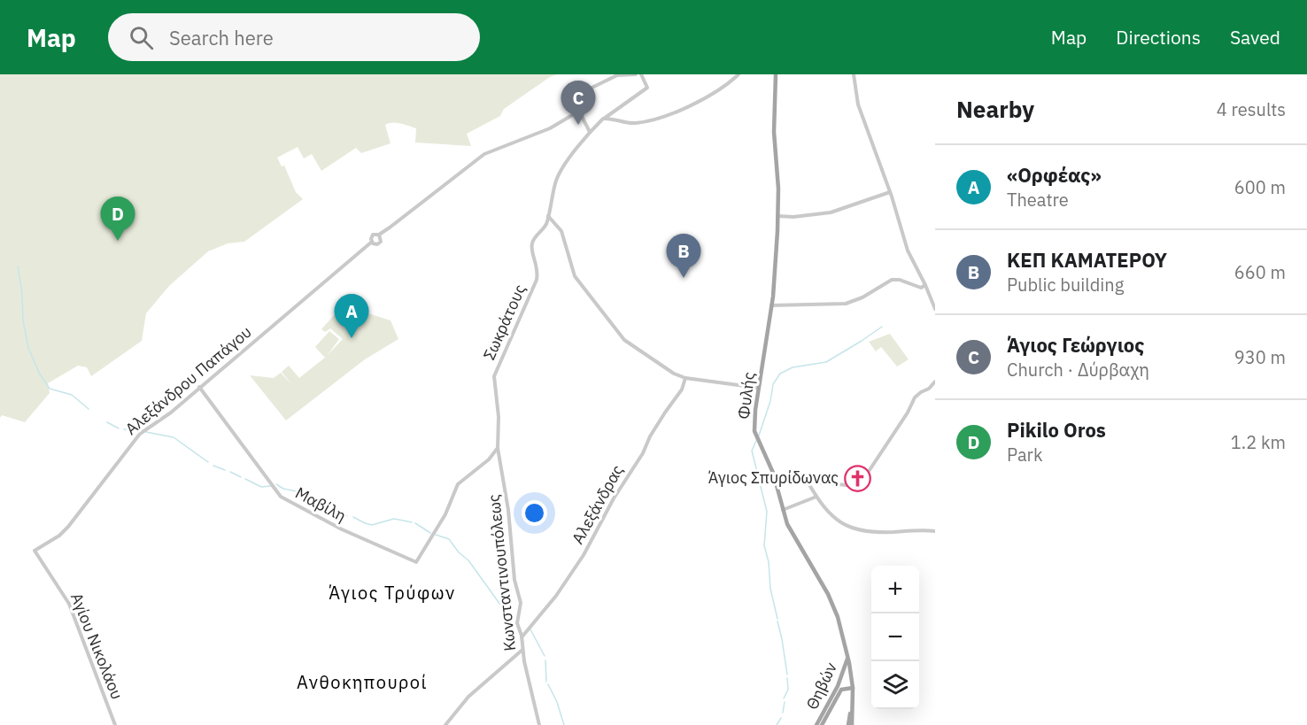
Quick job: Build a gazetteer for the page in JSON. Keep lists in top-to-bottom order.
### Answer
{
  "streets": {
    "main road": ["Φυλής", "Θηβών"],
    "street": [
      "Σωκράτους",
      "Αλεξάνδρου Παπάγου",
      "Μαβίλη",
      "Αλεξάνδρας",
      "Κωνσταντινουπόλεως",
      "Αγίου Νικολάου"
    ]
  },
  "crossings": [
    ["Σωκράτους", "Μαβίλη"],
    ["Σωκράτους", "Κωνσταντινουπόλεως"],
    ["Αλεξάνδρου Παπάγου", "Μαβίλη"],
    ["Αλεξάνδρου Παπάγου", "Αγίου Νικολάου"],
    ["Φυλής", "Θηβών"],
    ["Μαβίλη", "Κωνσταντινουπόλεως"],
    ["Αλεξάνδρας", "Κωνσταντινουπόλεως"]
  ],
  "districts": ["Άγιος Τρύφων", "Ανθοκηπουροί"],
  "places": {
    "church": ["Άγιος Σπυρίδωνας"]
  },
  "page": {
    "header": "Map",
    "search": "Search here",
    "nav": ["Map", "Directions", "Saved"],
    "heading": ["Nearby", "4 results"],
    "pins": [
      "C",
      "D",
      "B",
      "A"
    ],
    "list": [
      {
        "mark": "A",
        "name": "«Ορφέας»",
        "note": "Theatre",
        "value": "600 m"
      },
      {
        "mark": "B",
        "name": "ΚΕΠ ΚΑΜΑΤΕΡΟΥ",
        "note": "Public building",
        "value": "660 m"
      },
      {
        "mark": "C",
        "name": "Άγιος Γεώργιος",
        "note": "Church · Δύρβαχη",
        "value": "930 m"
      },
      {
        "mark": "D",
        "name": "Pikilo Oros",
        "note": "Park",
        "value": "1.2 km"
      }
    ],
    "map_buttons": ["+", "−"]
  }
}
